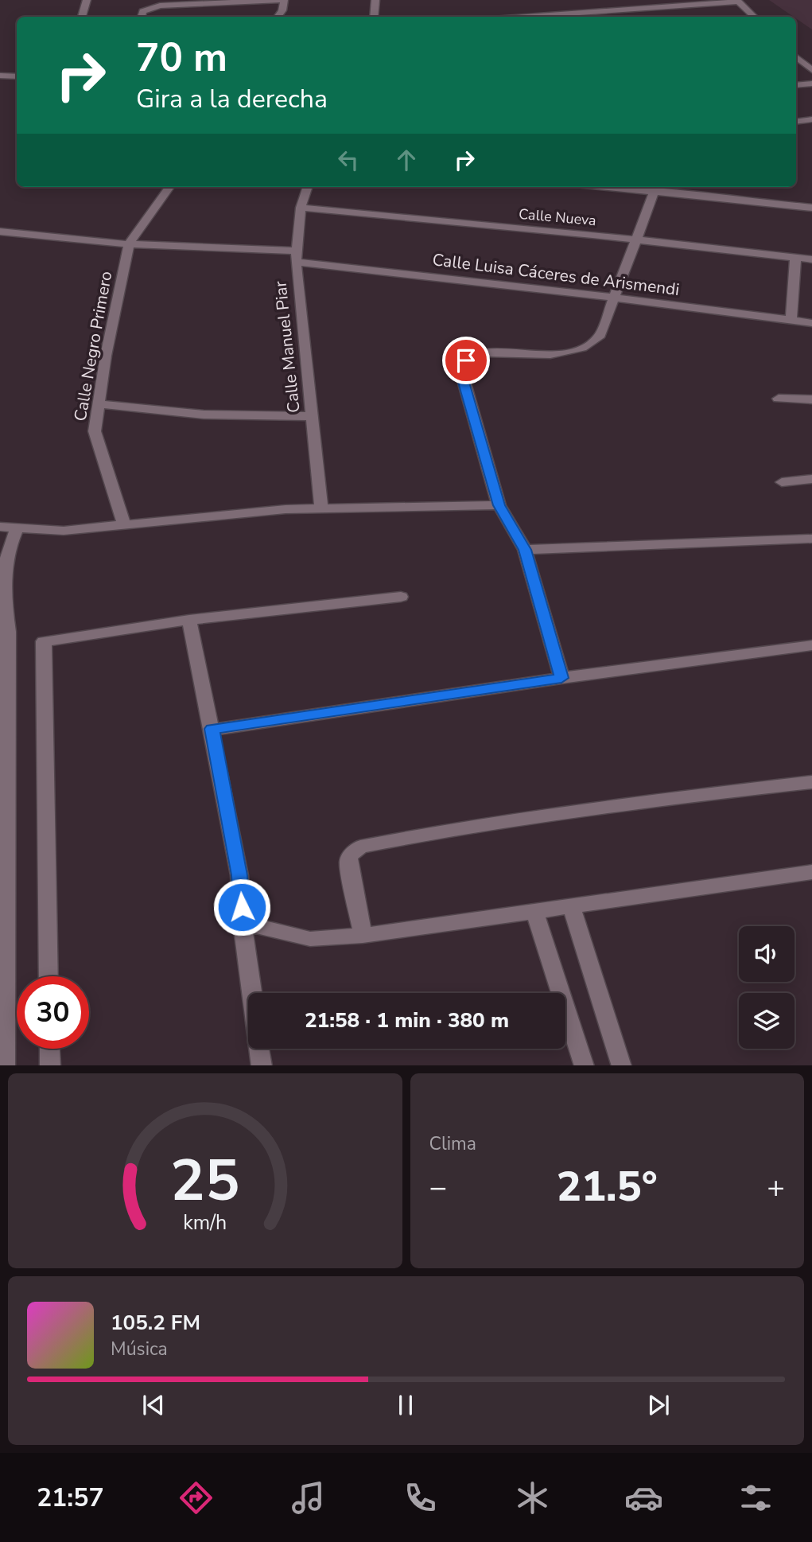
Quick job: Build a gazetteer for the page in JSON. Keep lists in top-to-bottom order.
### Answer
{
  "streets": {
    "street": [
      "Calle Nueva",
      "Calle Luisa Cáceres de Arismendi",
      "Calle Negro Primero",
      "Calle Manuel Piar"
    ]
  },
  "crossings": [
    ["Calle Nueva", "Calle Manuel Piar"],
    ["Calle Luisa Cáceres de Arismendi", "Calle Negro Primero"],
    ["Calle Luisa Cáceres de Arismendi", "Calle Manuel Piar"]
  ],
  "page": {
    "turn": ["70 m", "Gira a la derecha"],
    "limit": "30",
    "trip": "21:58 · 1 min · 380 m",
    "tile": "Clima",
    "heat": ["−", "21.5°", "+"],
    "song": ["105.2 FM", "Música"],
    "tabs": "21:57",
    "gauge": ["25", "km/h"]
  }
}
